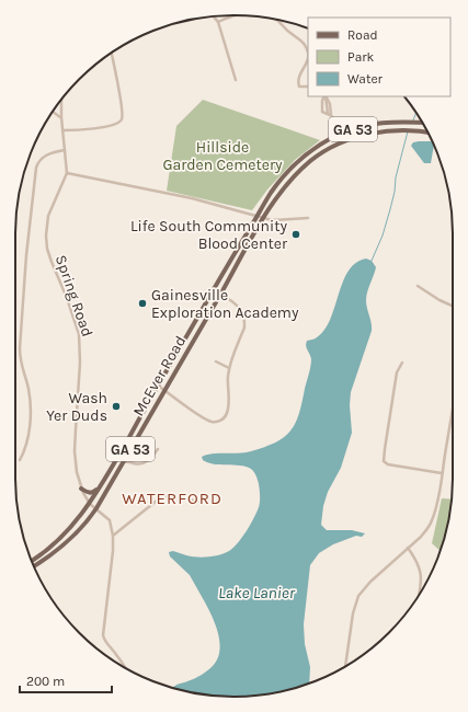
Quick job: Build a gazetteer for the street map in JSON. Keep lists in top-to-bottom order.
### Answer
{
  "streets": {
    "main road": ["GA 53", "McEver Road"],
    "street": ["Spring Road"]
  },
  "crossings": [
    ["Spring Road", "McEver Road"]
  ],
  "districts": ["WATERFORD"],
  "water": ["Lake Lanier"],
  "parks": ["Hillside Garden Cemetery"],
  "places": ["Life South Community Blood Center", "Gainesville Exploration Academy", "Wash Yer Duds"],
  "legend": ["Road", "Park", "Water"],
  "scale_bar": "200 m"
}
